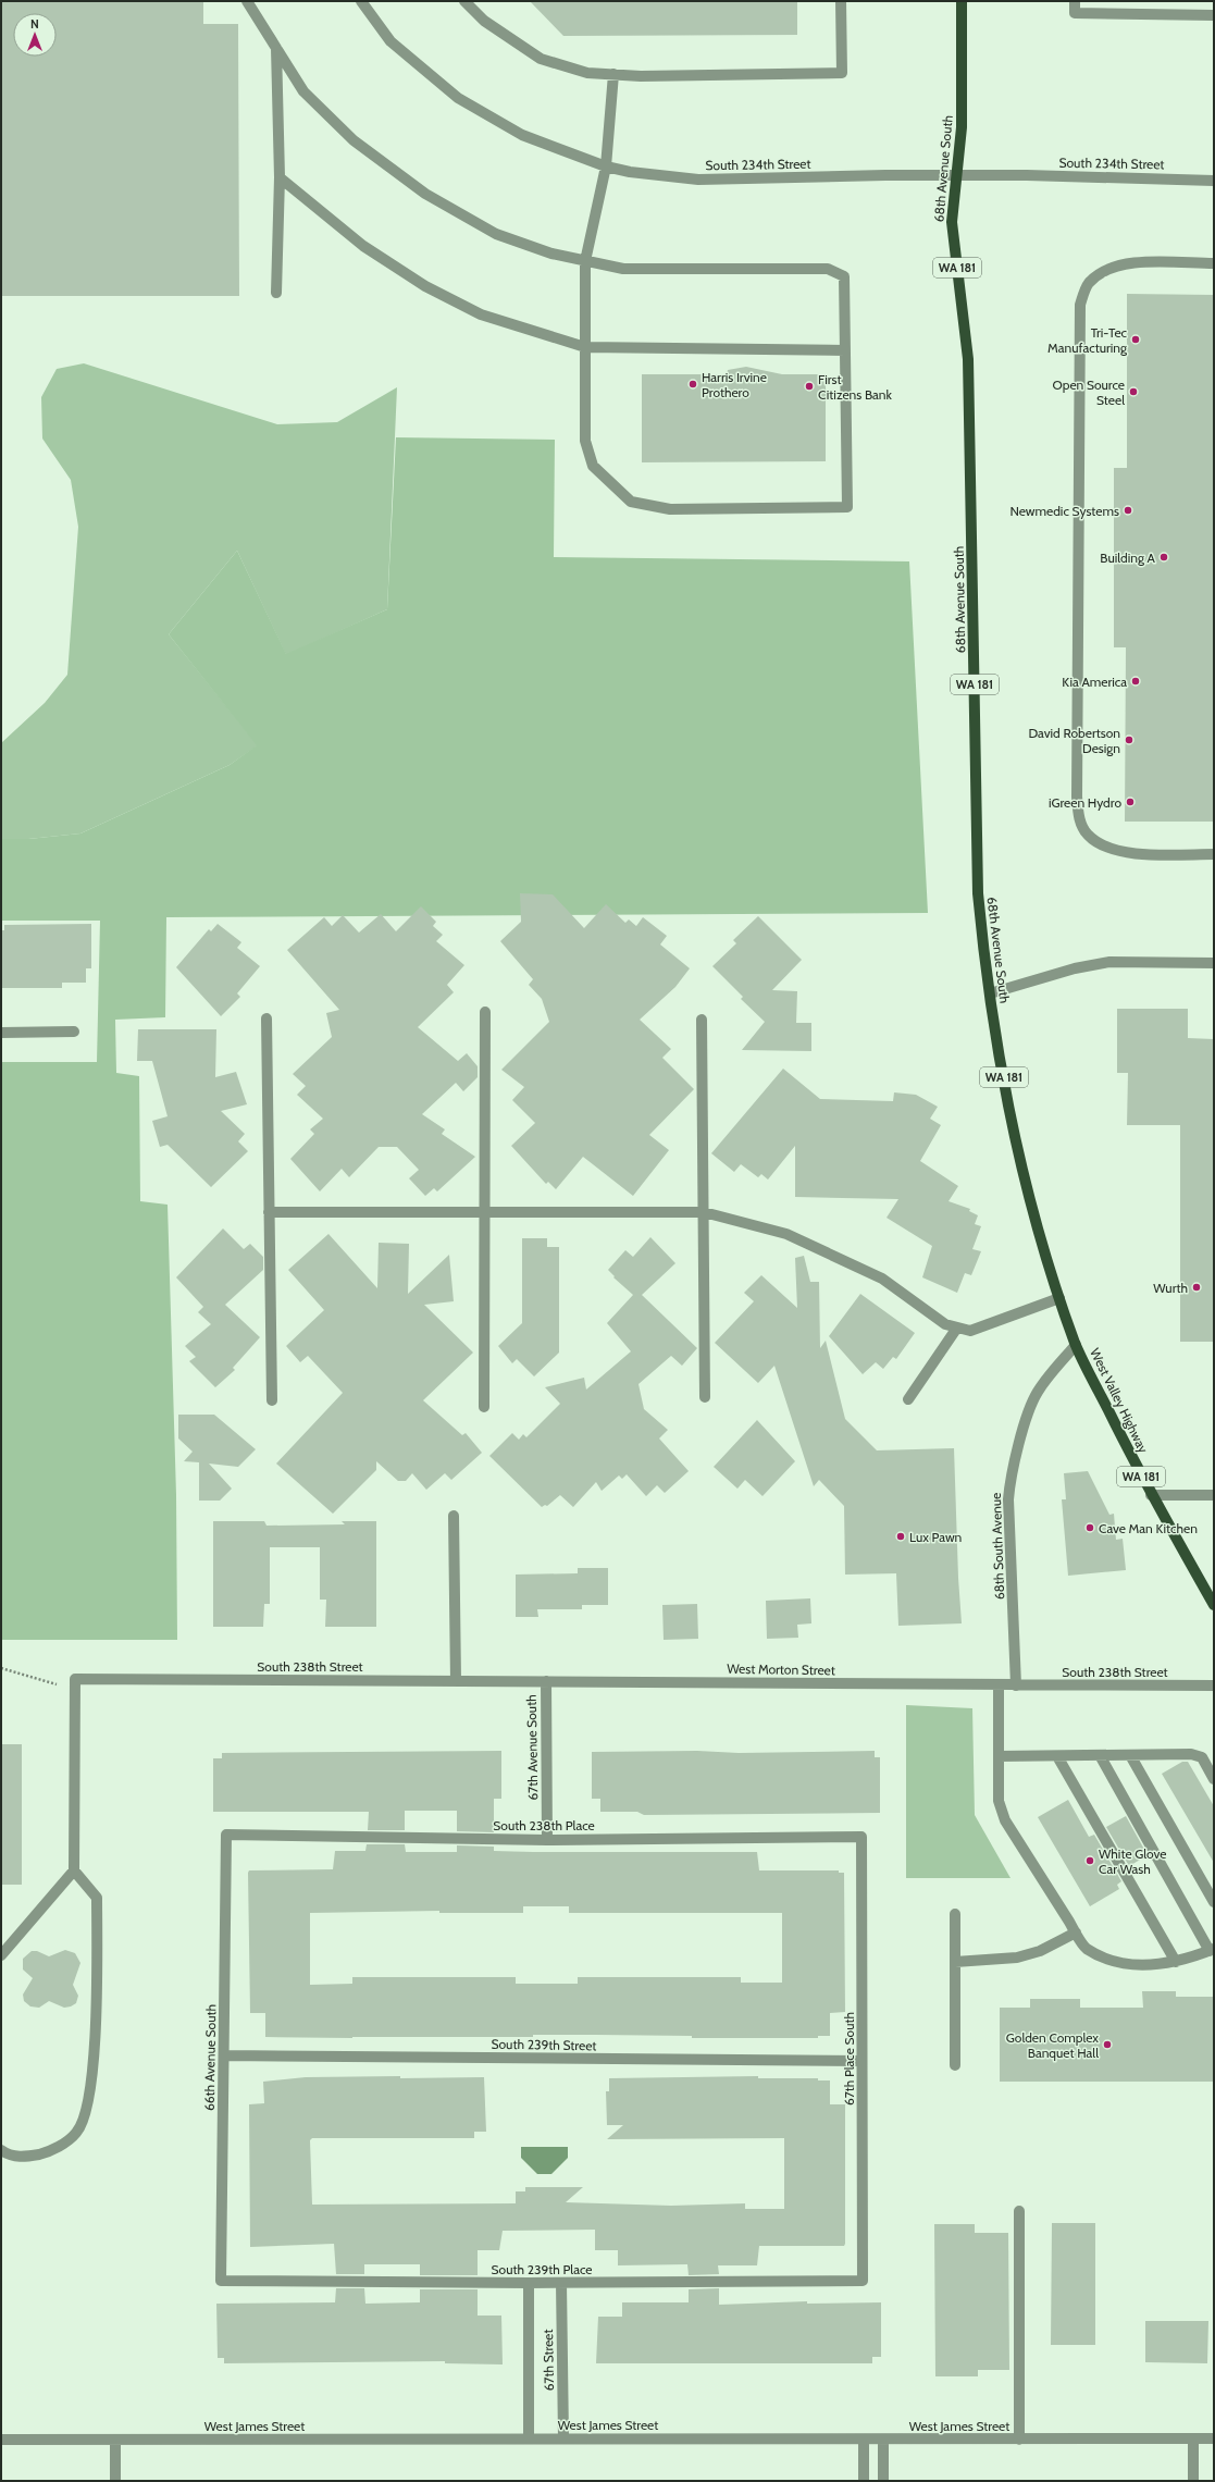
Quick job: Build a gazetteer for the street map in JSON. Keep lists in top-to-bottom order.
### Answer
{
  "streets": {
    "main road": ["68th Avenue South", "WA 181", "West Valley Highway"],
    "street": [
      "South 234th Street",
      "68th South Avenue",
      "South 238th Street",
      "West Morton Street",
      "67th Avenue South",
      "South 238th Place",
      "South 239th Street",
      "66th Avenue South",
      "67th Place South",
      "South 239th Place",
      "67th Street",
      "West James Street"
    ]
  },
  "crossings": [
    ["South 234th Street", "68th Avenue South"],
    ["68th Avenue South", "West Valley Highway"],
    ["68th Avenue South", "68th South Avenue"],
    ["West Valley Highway", "68th South Avenue"],
    ["68th South Avenue", "South 238th Street"],
    ["68th South Avenue", "West Morton Street"],
    ["South 238th Street", "West Morton Street"],
    ["South 238th Street", "67th Avenue South"],
    ["West Morton Street", "67th Avenue South"],
    ["67th Avenue South", "South 238th Place"],
    ["South 238th Place", "66th Avenue South"],
    ["South 238th Place", "67th Place South"],
    ["South 239th Street", "66th Avenue South"],
    ["South 239th Street", "67th Place South"],
    ["66th Avenue South", "South 239th Place"],
    ["67th Place South", "South 239th Place"],
    ["South 239th Place", "67th Street"],
    ["67th Street", "West James Street"]
  ],
  "places": [
    "Tri-Tec Manufacturing",
    "Harris Irvine Prothero",
    "First Citizens Bank",
    "Open Source Steel",
    "Newmedic Systems",
    "Building A",
    "Kia America",
    "David Robertson Design",
    "iGreen Hydro",
    "Wurth",
    "Cave Man Kitchen",
    "Lux Pawn",
    "White Glove Car Wash",
    "Golden Complex Banquet Hall"
  ],
  "north": "top"
}
